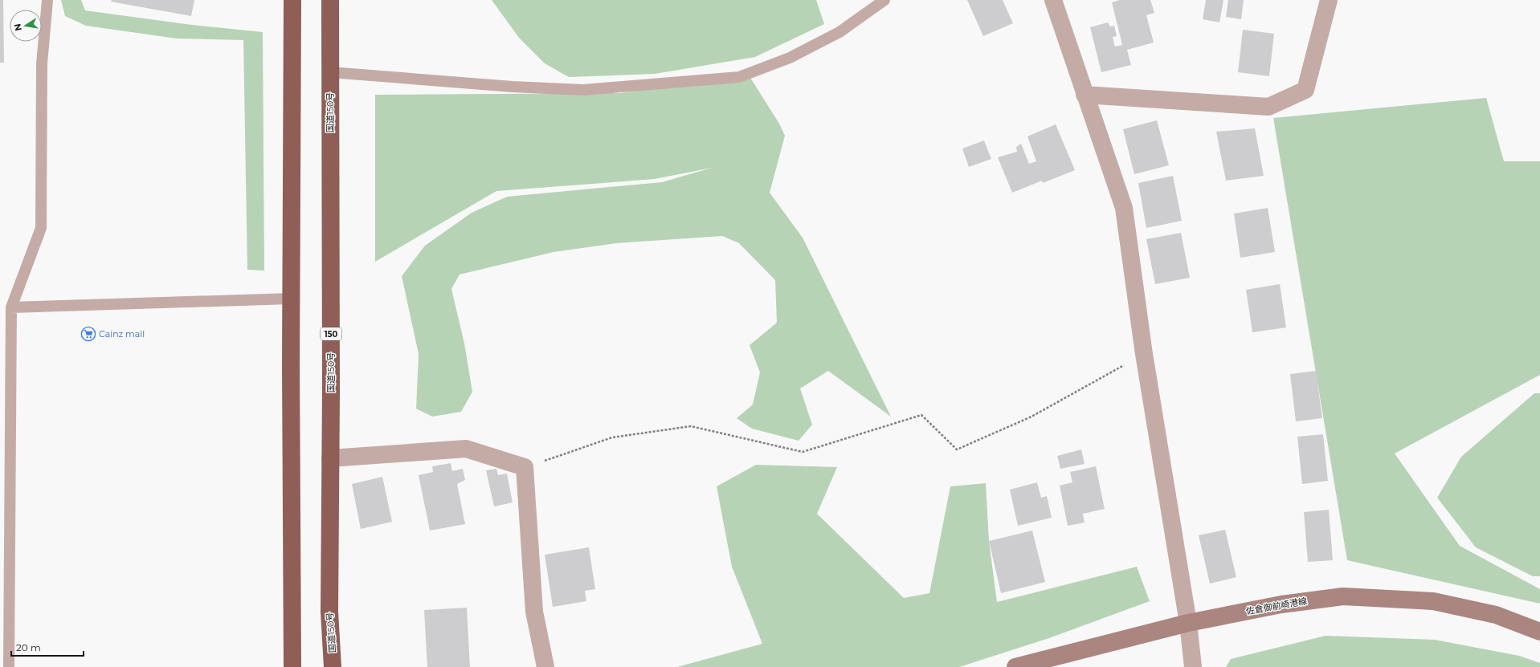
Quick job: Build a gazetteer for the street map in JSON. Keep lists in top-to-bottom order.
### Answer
{
  "streets": {
    "highway": ["国道150号", "150"],
    "main road": ["佐倉御前崎港線"]
  },
  "places": {
    "supermarket": ["Cainz mall"]
  },
  "scale_bar": "20 m",
  "north": "left"
}
